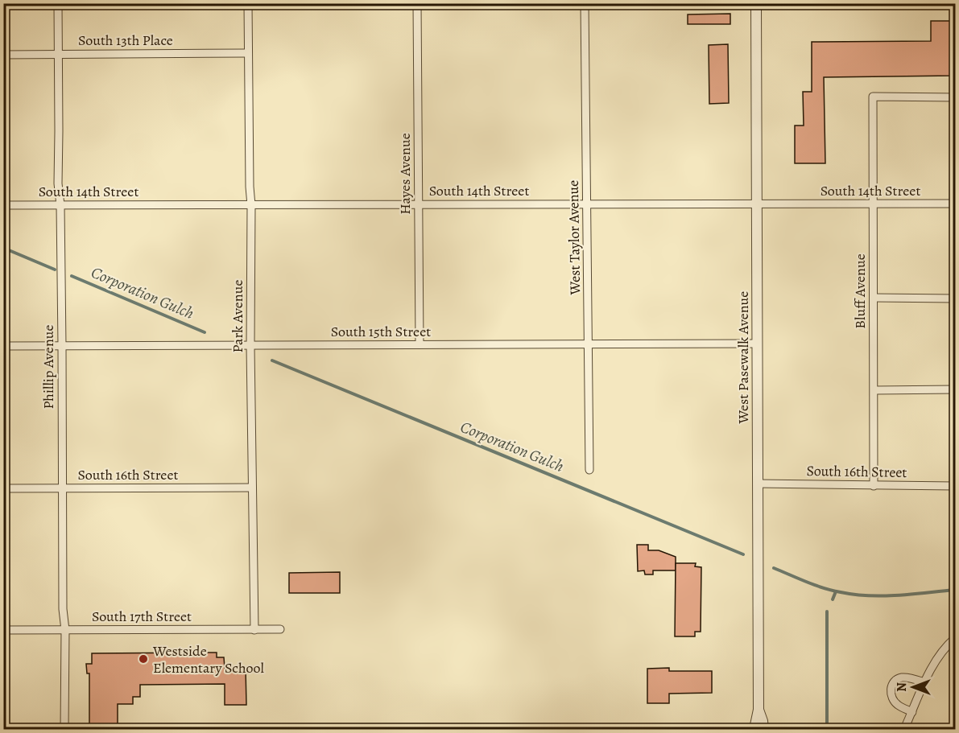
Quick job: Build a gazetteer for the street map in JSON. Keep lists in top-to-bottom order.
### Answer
{
  "streets": {
    "street": [
      "South 13th Place",
      "Hayes Avenue",
      "South 14th Street",
      "West Taylor Avenue",
      "Bluff Avenue",
      "Park Avenue",
      "South 15th Street",
      "West Pasewalk Avenue",
      "Phillip Avenue",
      "South 16th Street",
      "South 17th Street"
    ]
  },
  "crossings": [
    ["South 13th Place", "Park Avenue"],
    ["South 13th Place", "Phillip Avenue"],
    ["Hayes Avenue", "South 14th Street"],
    ["Hayes Avenue", "South 15th Street"],
    ["South 14th Street", "West Taylor Avenue"],
    ["South 14th Street", "Bluff Avenue"],
    ["South 14th Street", "Park Avenue"],
    ["South 14th Street", "West Pasewalk Avenue"],
    ["South 14th Street", "Phillip Avenue"],
    ["West Taylor Avenue", "South 15th Street"],
    ["Bluff Avenue", "South 16th Street"],
    ["Park Avenue", "South 15th Street"],
    ["Park Avenue", "South 16th Street"],
    ["Park Avenue", "South 17th Street"],
    ["South 15th Street", "West Pasewalk Avenue"],
    ["South 15th Street", "Phillip Avenue"],
    ["West Pasewalk Avenue", "South 16th Street"],
    ["Phillip Avenue", "South 16th Street"],
    ["Phillip Avenue", "South 17th Street"]
  ],
  "water": ["Corporation Gulch"],
  "places": ["Westside Elementary School"],
  "north": "left"
}
